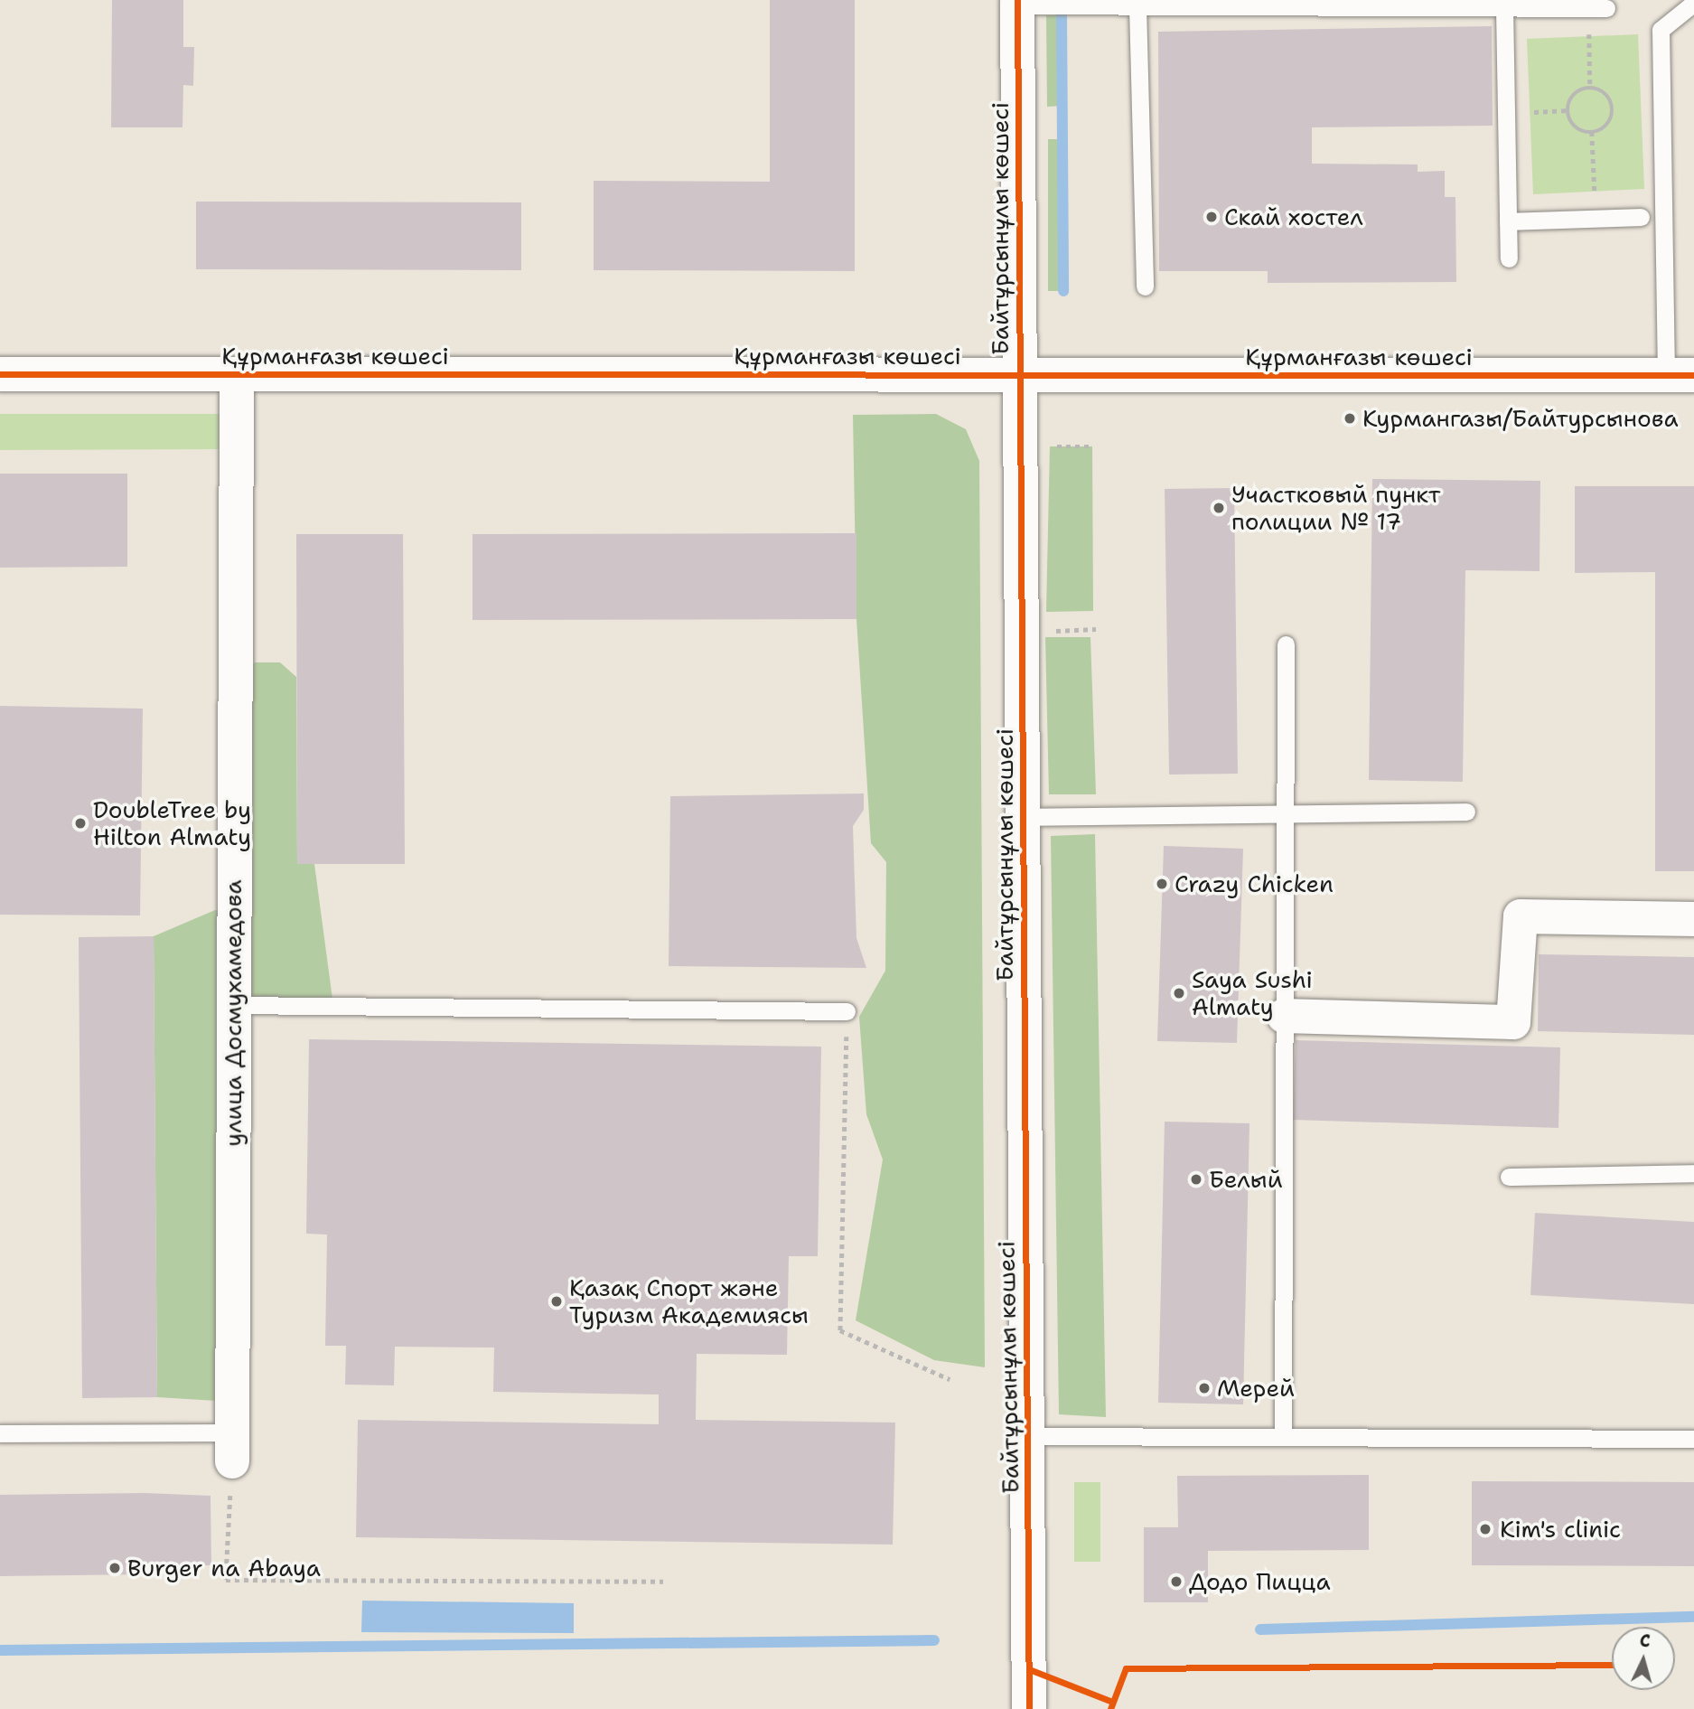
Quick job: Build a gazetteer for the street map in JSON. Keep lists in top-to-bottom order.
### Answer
{
  "streets": {
    "street": ["Байтұрсынұлы көшесі", "Құрманғазы көшесі", "улица Досмухамедова"]
  },
  "crossings": [
    ["Байтұрсынұлы көшесі", "Құрманғазы көшесі"],
    ["Құрманғазы көшесі", "улица Досмухамедова"]
  ],
  "places": [
    "Скай хостел",
    "Курмангазы/Байтурсынова",
    "Участковый пункт полиции № 17",
    "DoubleTree by Hilton Almaty",
    "Crazy Chicken",
    "Saya Sushi Almaty",
    "Белый",
    "Қазақ Спорт және Туризм Академиясы",
    "Мерей",
    "Kim's clinic",
    "Burger na Abaya",
    "Додо Пицца"
  ],
  "north": "top"
}
